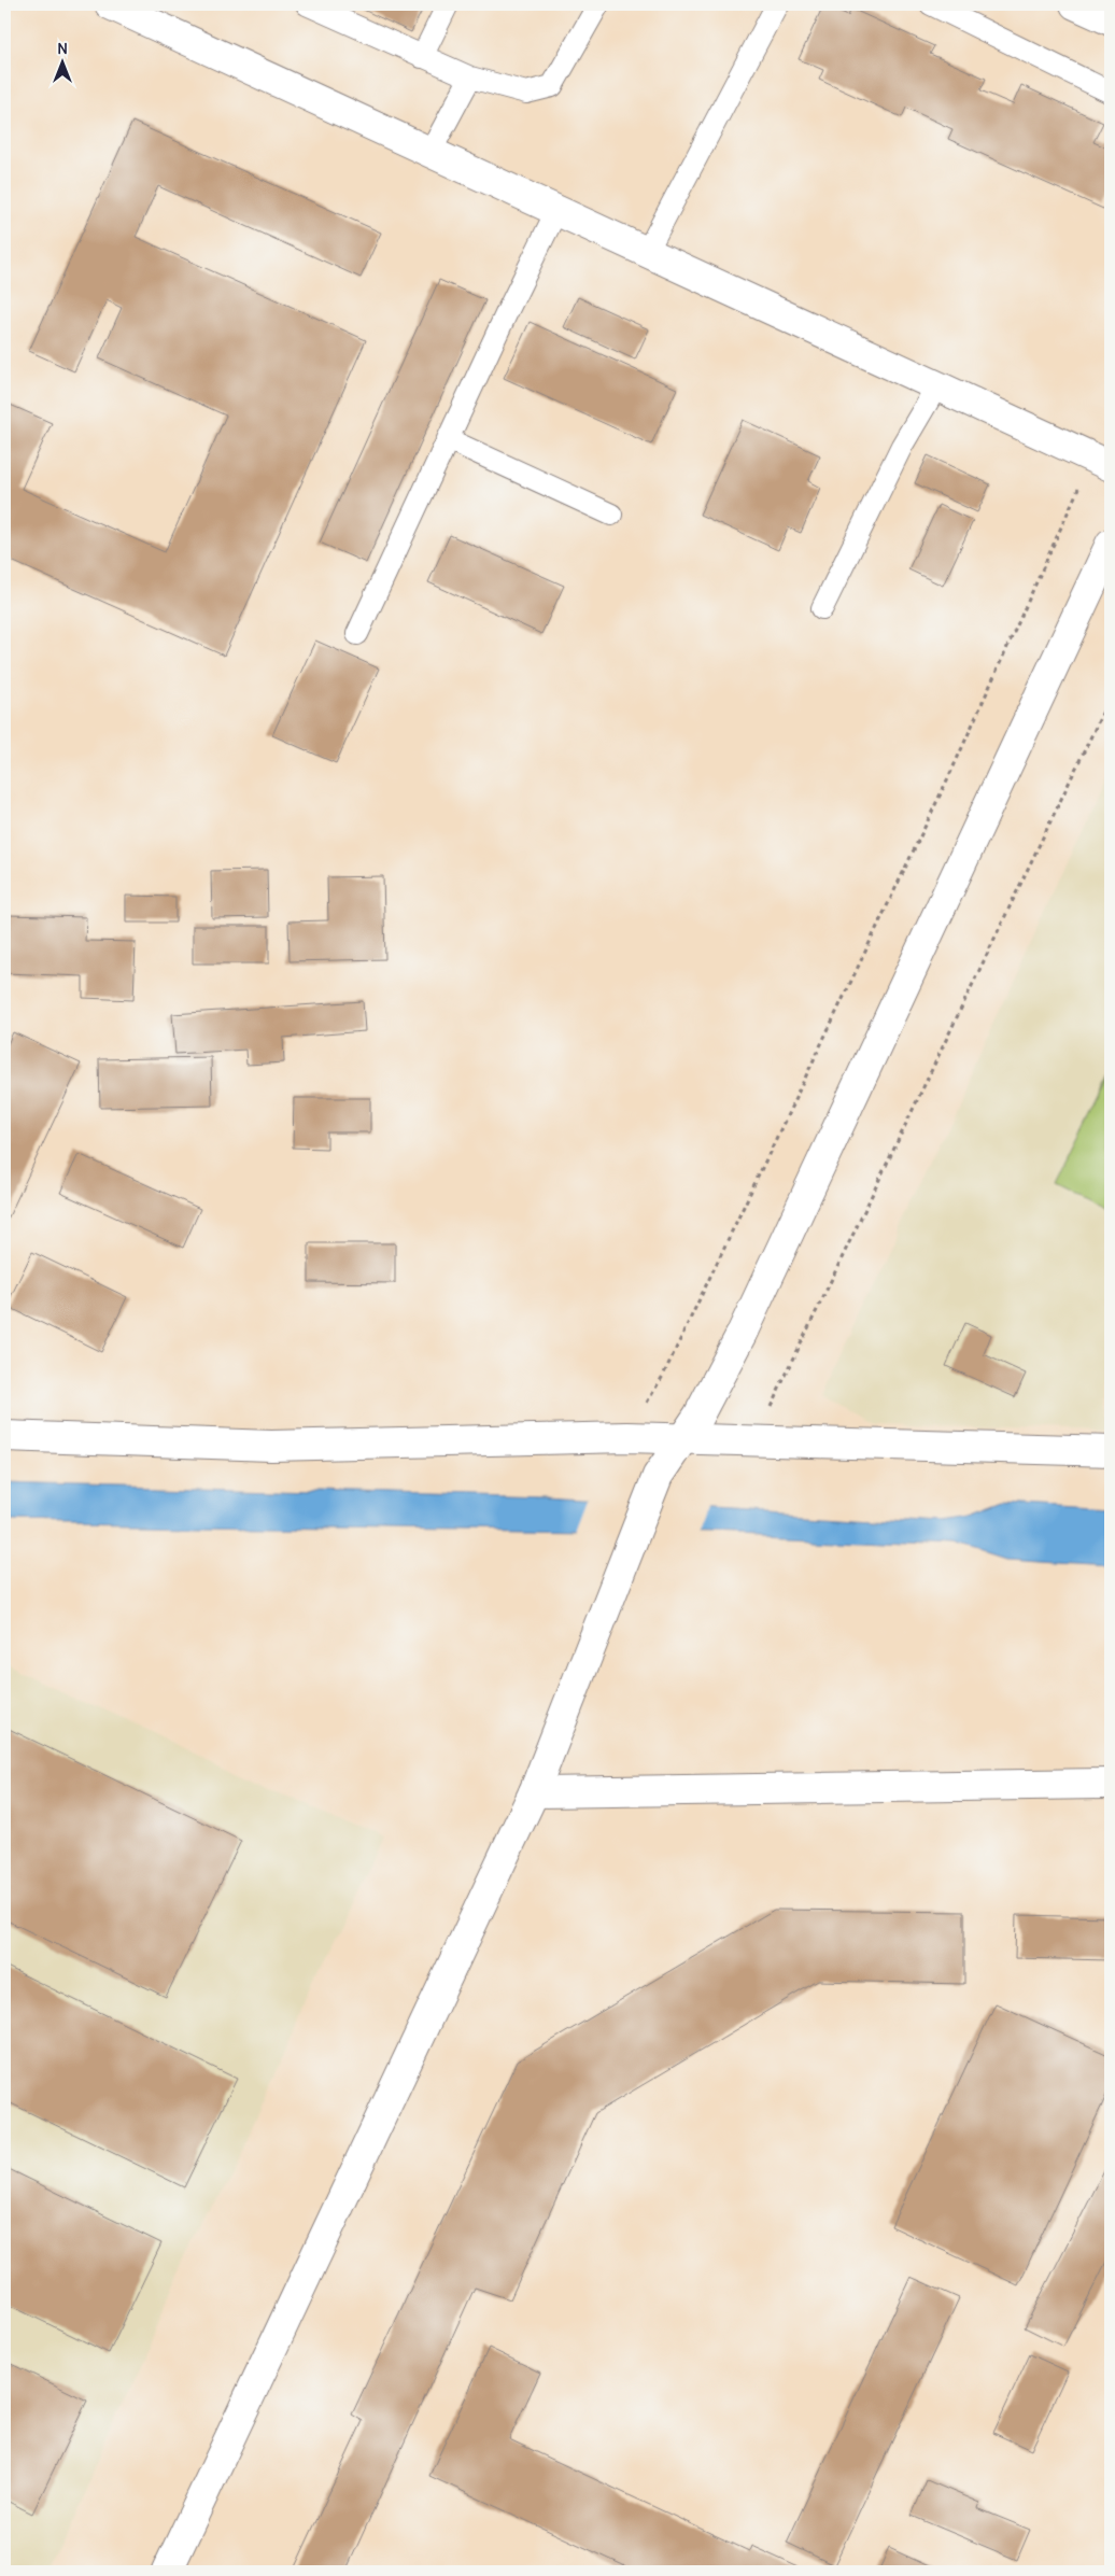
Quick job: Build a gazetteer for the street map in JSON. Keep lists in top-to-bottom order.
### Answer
{
  "north": "top"
}
